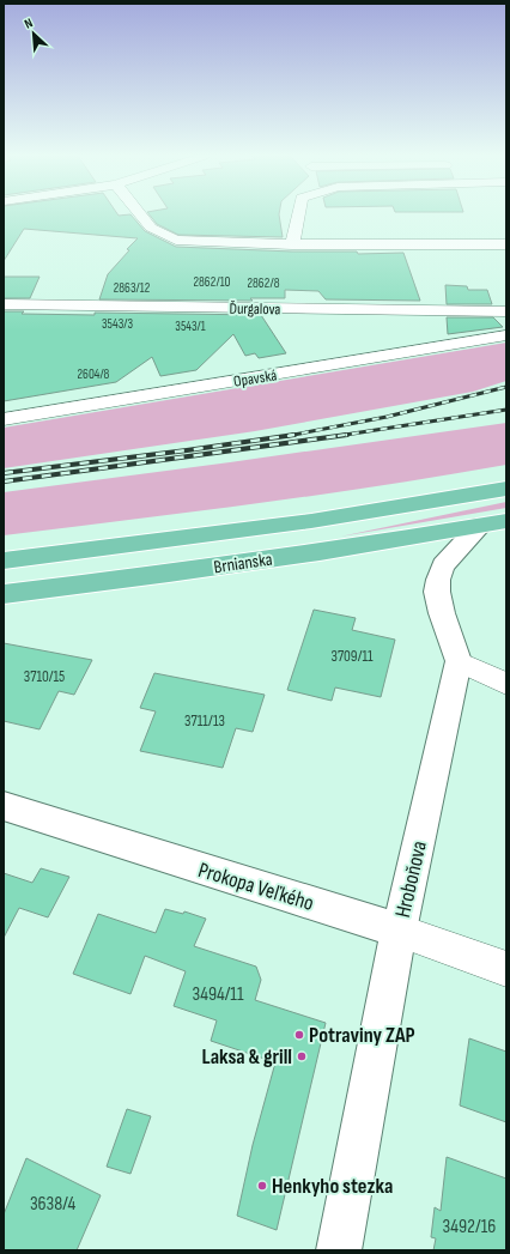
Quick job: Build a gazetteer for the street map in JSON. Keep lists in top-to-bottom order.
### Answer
{
  "streets": {
    "main road": ["Brnianska"],
    "street": [
      "Ďurgalova",
      "Opavská",
      "Hroboňova",
      "Prokopa Veľkého"
    ]
  },
  "crossings": [
    ["Hroboňova", "Prokopa Veľkého"]
  ],
  "places": ["Potraviny ZAP", "Laksa & grill", "Henkyho stezka"],
  "house_numbers": [
    "2862/10",
    "2862/8",
    "2863/12",
    "3543/3",
    "3543/1",
    "2604/8",
    "3709/11",
    "3710/15",
    "3711/13",
    "3494/11",
    "3638/4",
    "3492/16"
  ],
  "north": "top left"
}
